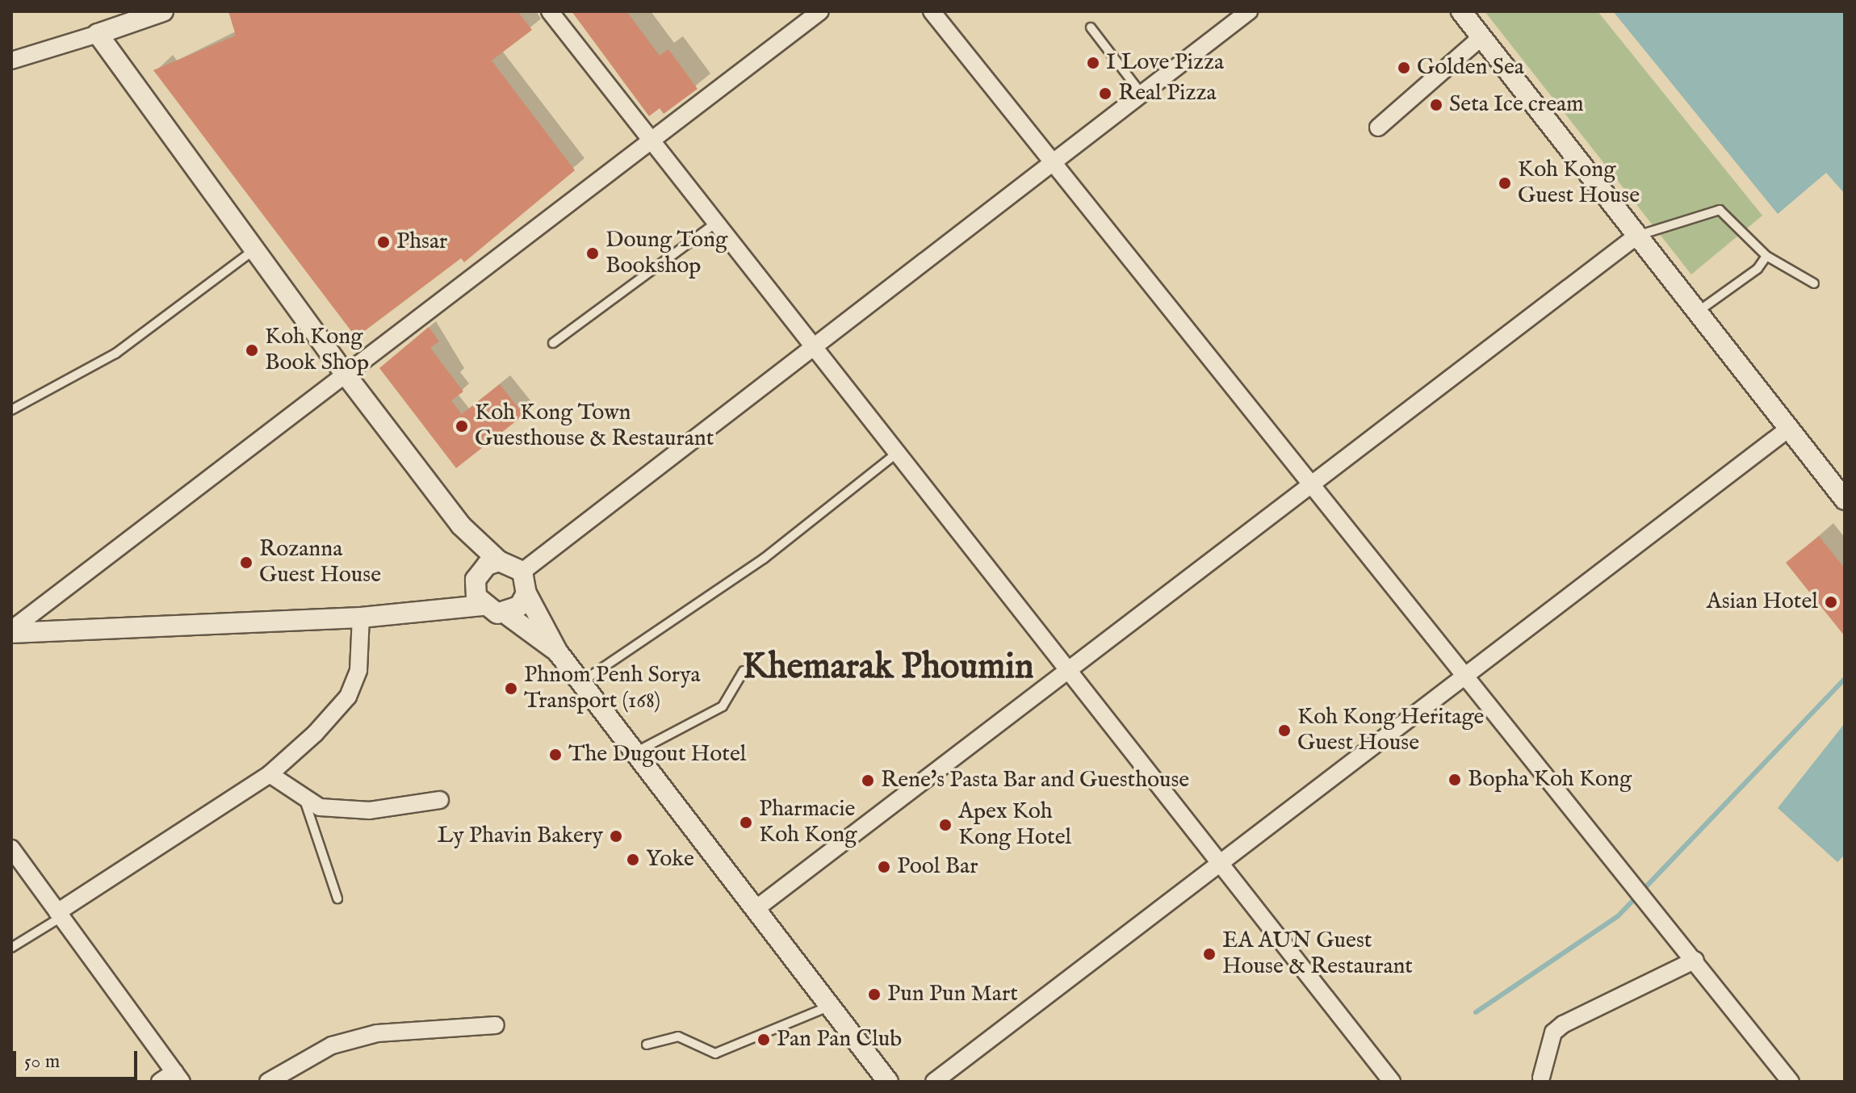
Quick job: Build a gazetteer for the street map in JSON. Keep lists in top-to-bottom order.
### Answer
{
  "districts": ["Khemarak Phoumin"],
  "places": [
    "I Love Pizza",
    "Golden Sea",
    "Real Pizza",
    "Seta Ice cream",
    "Koh Kong Guest House",
    "Phsar",
    "Doung Tong Bookshop",
    "Koh Kong Book Shop",
    "Koh Kong Town Guesthouse & Restaurant",
    "Rozanna Guest House",
    "Asian Hotel",
    "Phnom Penh Sorya Transport (168)",
    "Koh Kong Heritage Guest House",
    "The Dugout Hotel",
    "Bopha Koh Kong",
    "Rene's Pasta Bar and Guesthouse",
    "Pharmacie Koh Kong",
    "Apex Koh Kong Hotel",
    "Ly Phavin Bakery",
    "Yoke",
    "Pool Bar",
    "EA AUN Guest House & Restaurant",
    "Pun Pun Mart",
    "Pan Pan Club"
  ],
  "scale_bar": "50 m"
}
